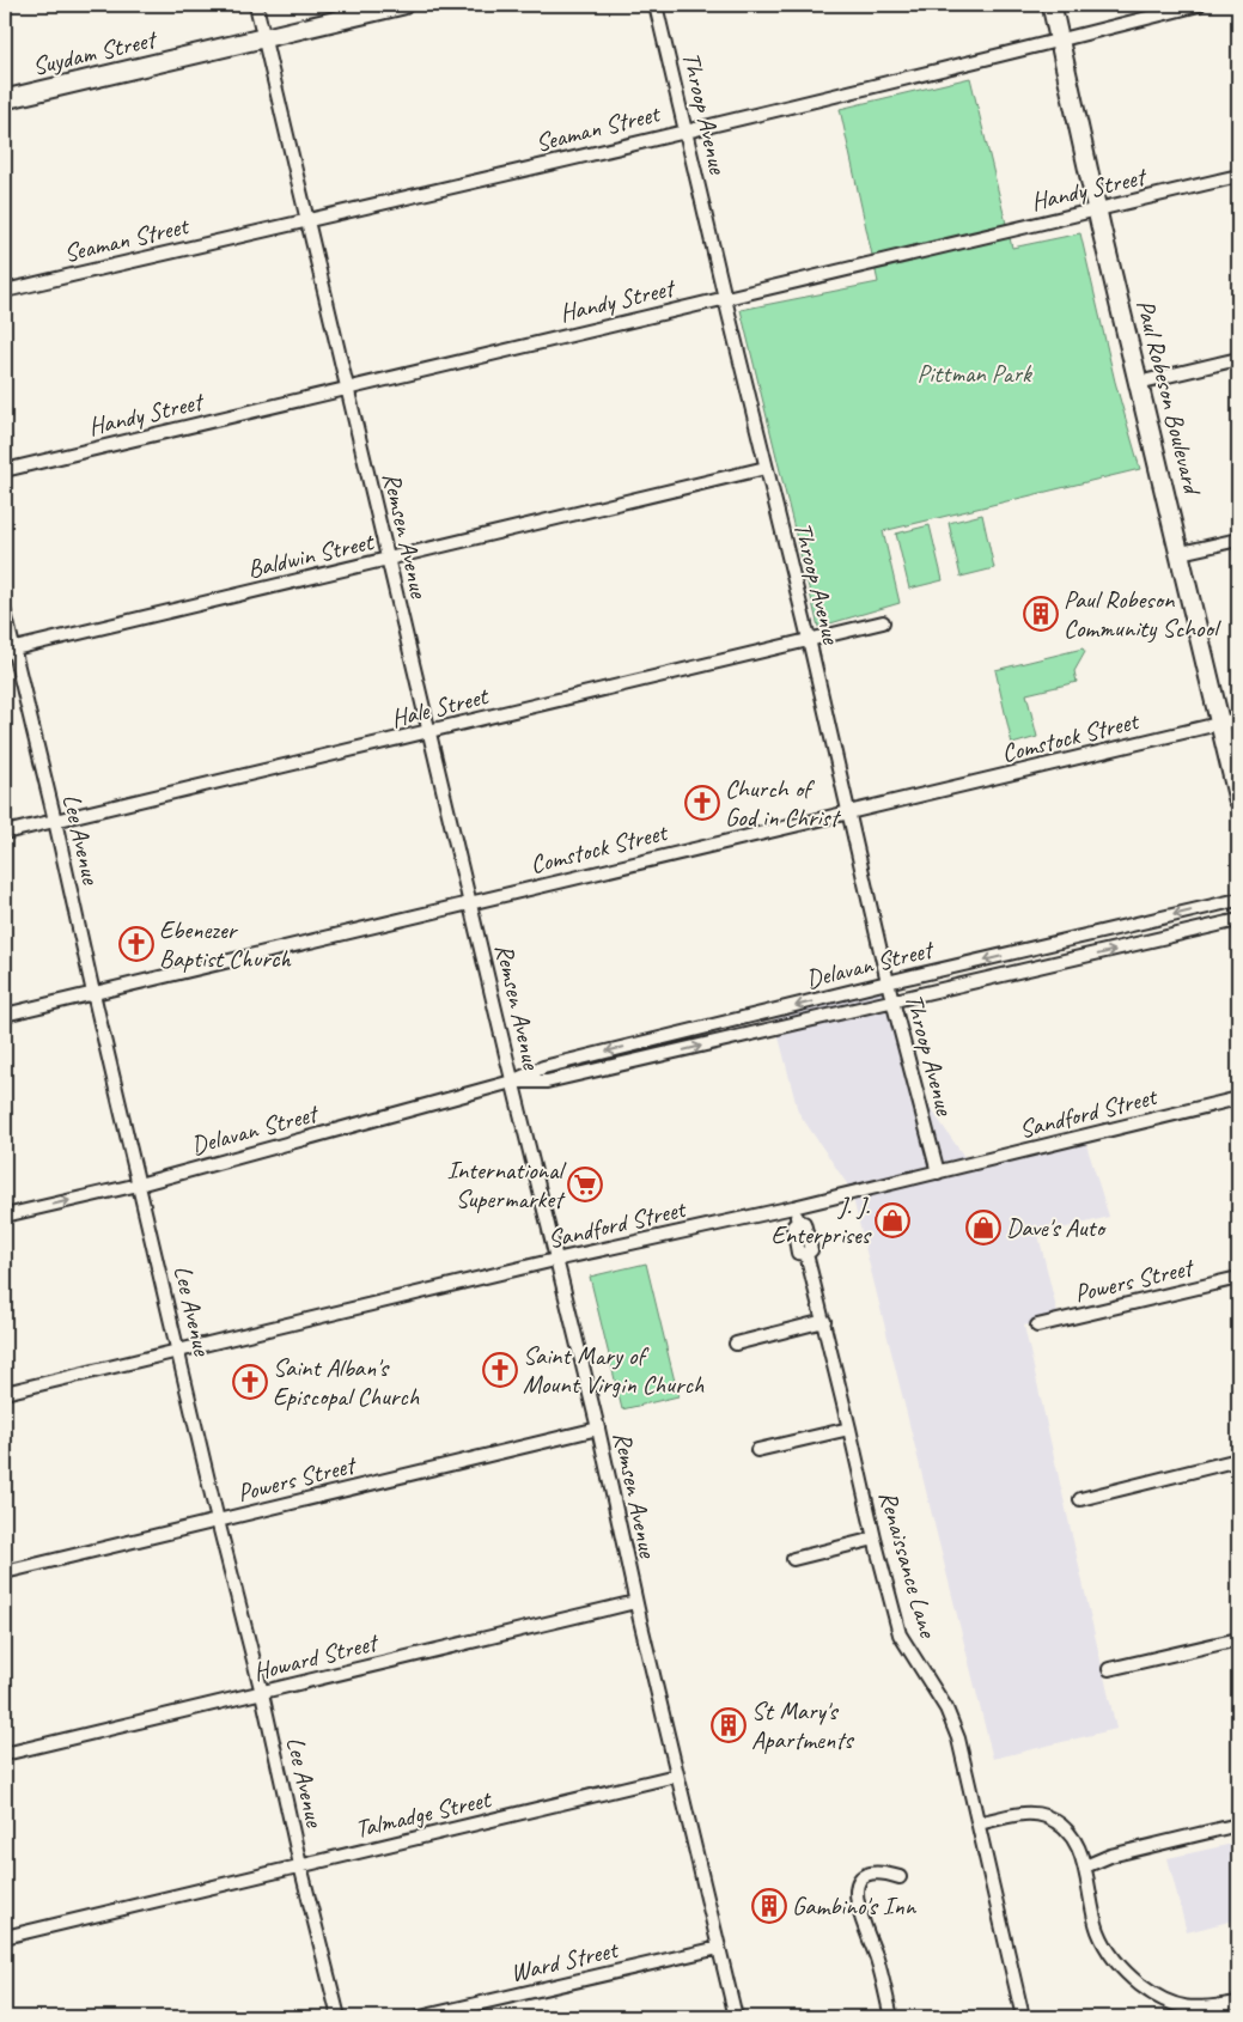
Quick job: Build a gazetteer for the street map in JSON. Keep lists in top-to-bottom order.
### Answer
{
  "streets": {
    "street": [
      "Suydam Street",
      "Throop Avenue",
      "Seaman Street",
      "Handy Street",
      "Paul Robeson Boulevard",
      "Remsen Avenue",
      "Baldwin Street",
      "Hale Street",
      "Comstock Street",
      "Lee Avenue",
      "Delavan Street",
      "Sandford Street",
      "Powers Street",
      "Renaissance Lane",
      "Howard Street",
      "Talmadge Street",
      "Ward Street"
    ]
  },
  "crossings": [
    ["Suydam Street", "Remsen Avenue"],
    ["Throop Avenue", "Seaman Street"],
    ["Throop Avenue", "Handy Street"],
    ["Throop Avenue", "Baldwin Street"],
    ["Throop Avenue", "Hale Street"],
    ["Throop Avenue", "Comstock Street"],
    ["Throop Avenue", "Delavan Street"],
    ["Throop Avenue", "Sandford Street"],
    ["Seaman Street", "Paul Robeson Boulevard"],
    ["Seaman Street", "Remsen Avenue"],
    ["Handy Street", "Paul Robeson Boulevard"],
    ["Handy Street", "Remsen Avenue"],
    ["Paul Robeson Boulevard", "Comstock Street"],
    ["Remsen Avenue", "Baldwin Street"],
    ["Remsen Avenue", "Hale Street"],
    ["Remsen Avenue", "Comstock Street"],
    ["Remsen Avenue", "Delavan Street"],
    ["Remsen Avenue", "Sandford Street"],
    ["Remsen Avenue", "Powers Street"],
    ["Remsen Avenue", "Howard Street"],
    ["Remsen Avenue", "Talmadge Street"],
    ["Remsen Avenue", "Ward Street"],
    ["Baldwin Street", "Lee Avenue"],
    ["Hale Street", "Lee Avenue"],
    ["Comstock Street", "Lee Avenue"],
    ["Lee Avenue", "Delavan Street"],
    ["Lee Avenue", "Sandford Street"],
    ["Lee Avenue", "Powers Street"],
    ["Lee Avenue", "Howard Street"],
    ["Lee Avenue", "Talmadge Street"],
    ["Sandford Street", "Renaissance Lane"]
  ],
  "parks": ["Pittman Park"],
  "places": {
    "building": ["Paul Robeson Community School", "St Mary's Apartments", "Gambino's Inn"],
    "church": [
      "Church of God in Christ",
      "Ebenezer Baptist Church",
      "Saint Mary of Mount Virgin Church",
      "Saint Alban's Episcopal Church"
    ],
    "supermarket": ["International Supermarket"],
    "shop": ["J. J. Enterprises", "Dave's Auto"]
  }
}
